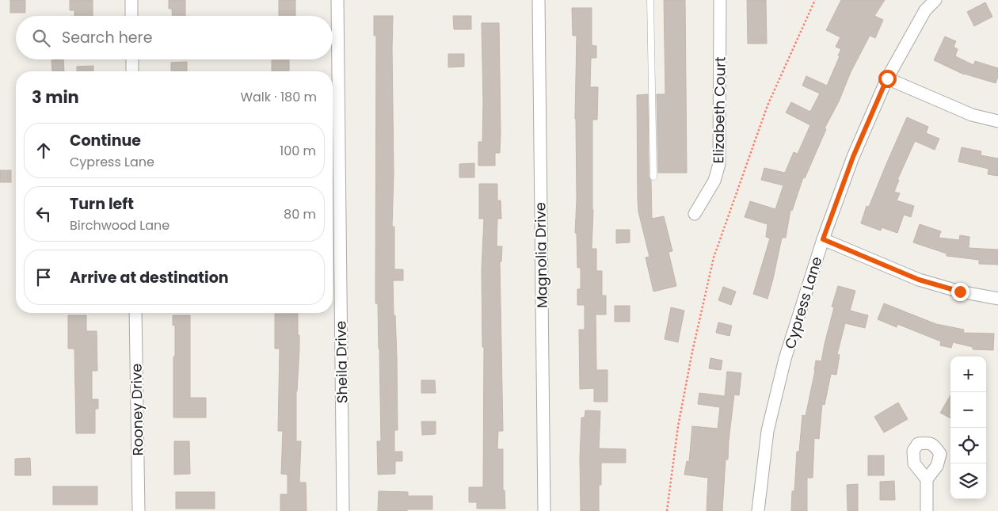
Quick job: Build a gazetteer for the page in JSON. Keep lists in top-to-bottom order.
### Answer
{
  "streets": {
    "street": [
      "Elizabeth Court",
      "Magnolia Drive",
      "Cypress Lane",
      "Sheila Drive",
      "Rooney Drive"
    ]
  },
  "page": {
    "search": "Search here",
    "heading": ["3 min", "Walk · 180 m"],
    "list": [
      ["Continue", "Cypress Lane", "100 m"],
      ["Turn left", "Birchwood Lane", "80 m"],
      "Arrive at destination"
    ],
    "map_buttons": ["+", "−"]
  }
}
